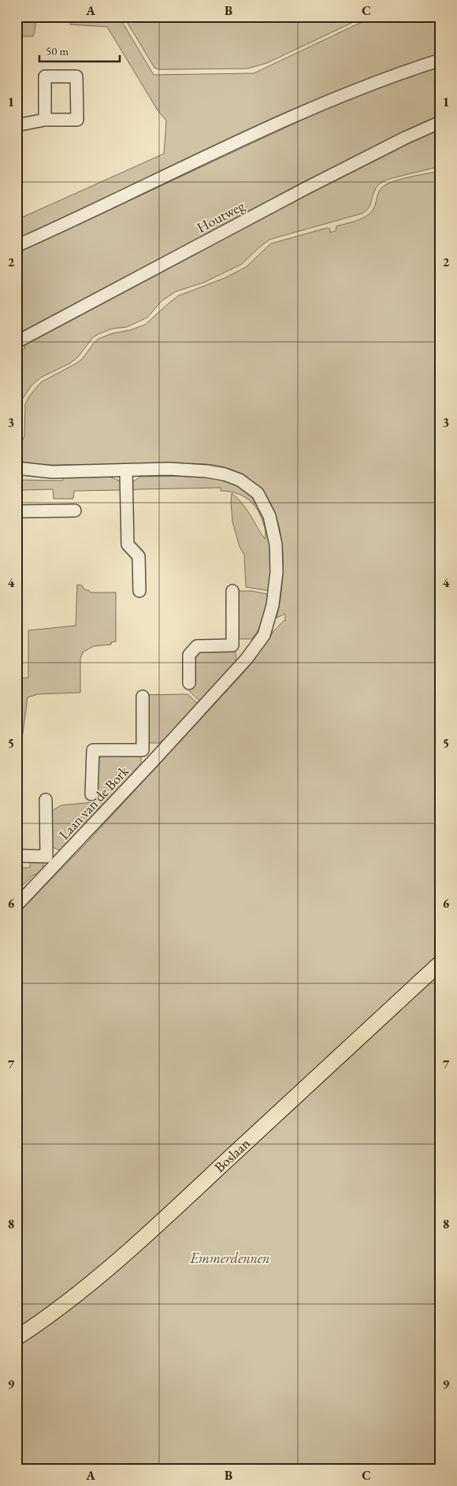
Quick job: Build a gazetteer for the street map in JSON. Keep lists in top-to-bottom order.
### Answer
{
  "streets": {
    "main road": ["Boslaan"],
    "street": ["Houtweg", "Laan van de Bork"]
  },
  "parks": ["Emmerdennen"],
  "scale_bar": "50 m",
  "grid": {
    "columns": ["A", "B", "C"],
    "rows": [
      "1",
      "2",
      "3",
      "4",
      "5",
      "6",
      "7",
      "8",
      "9"
    ]
  }
}
